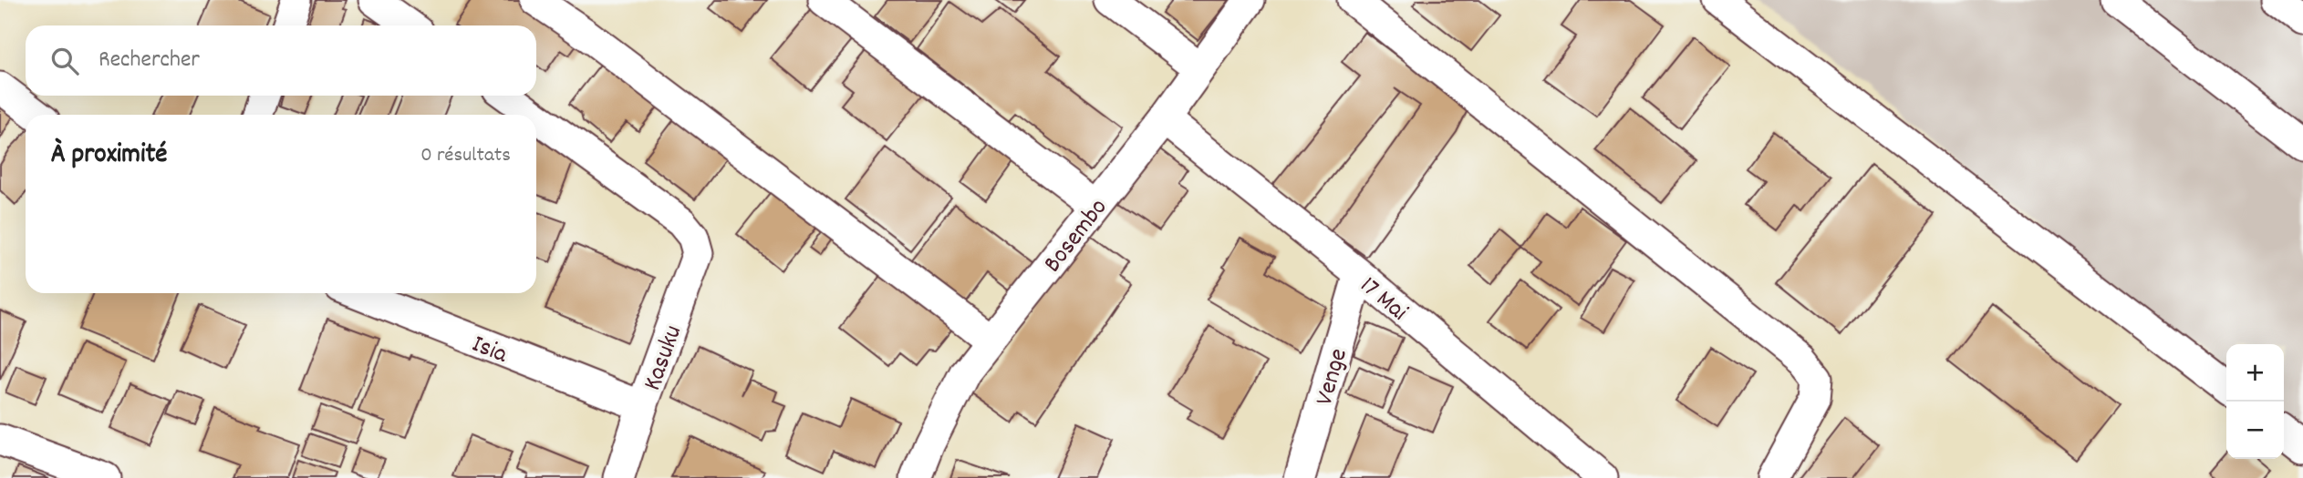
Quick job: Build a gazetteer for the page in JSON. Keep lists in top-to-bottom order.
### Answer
{
  "streets": {
    "street": [
      "Bosembo",
      "17 Mai",
      "Isia",
      "Kasuku",
      "Venge"
    ]
  },
  "crossings": [
    ["Bosembo", "17 Mai"],
    ["17 Mai", "Venge"],
    ["Isia", "Kasuku"]
  ],
  "page": {
    "search": "Rechercher",
    "heading": ["À proximité", "0 résultats"],
    "map_buttons": ["+", "−"]
  }
}
